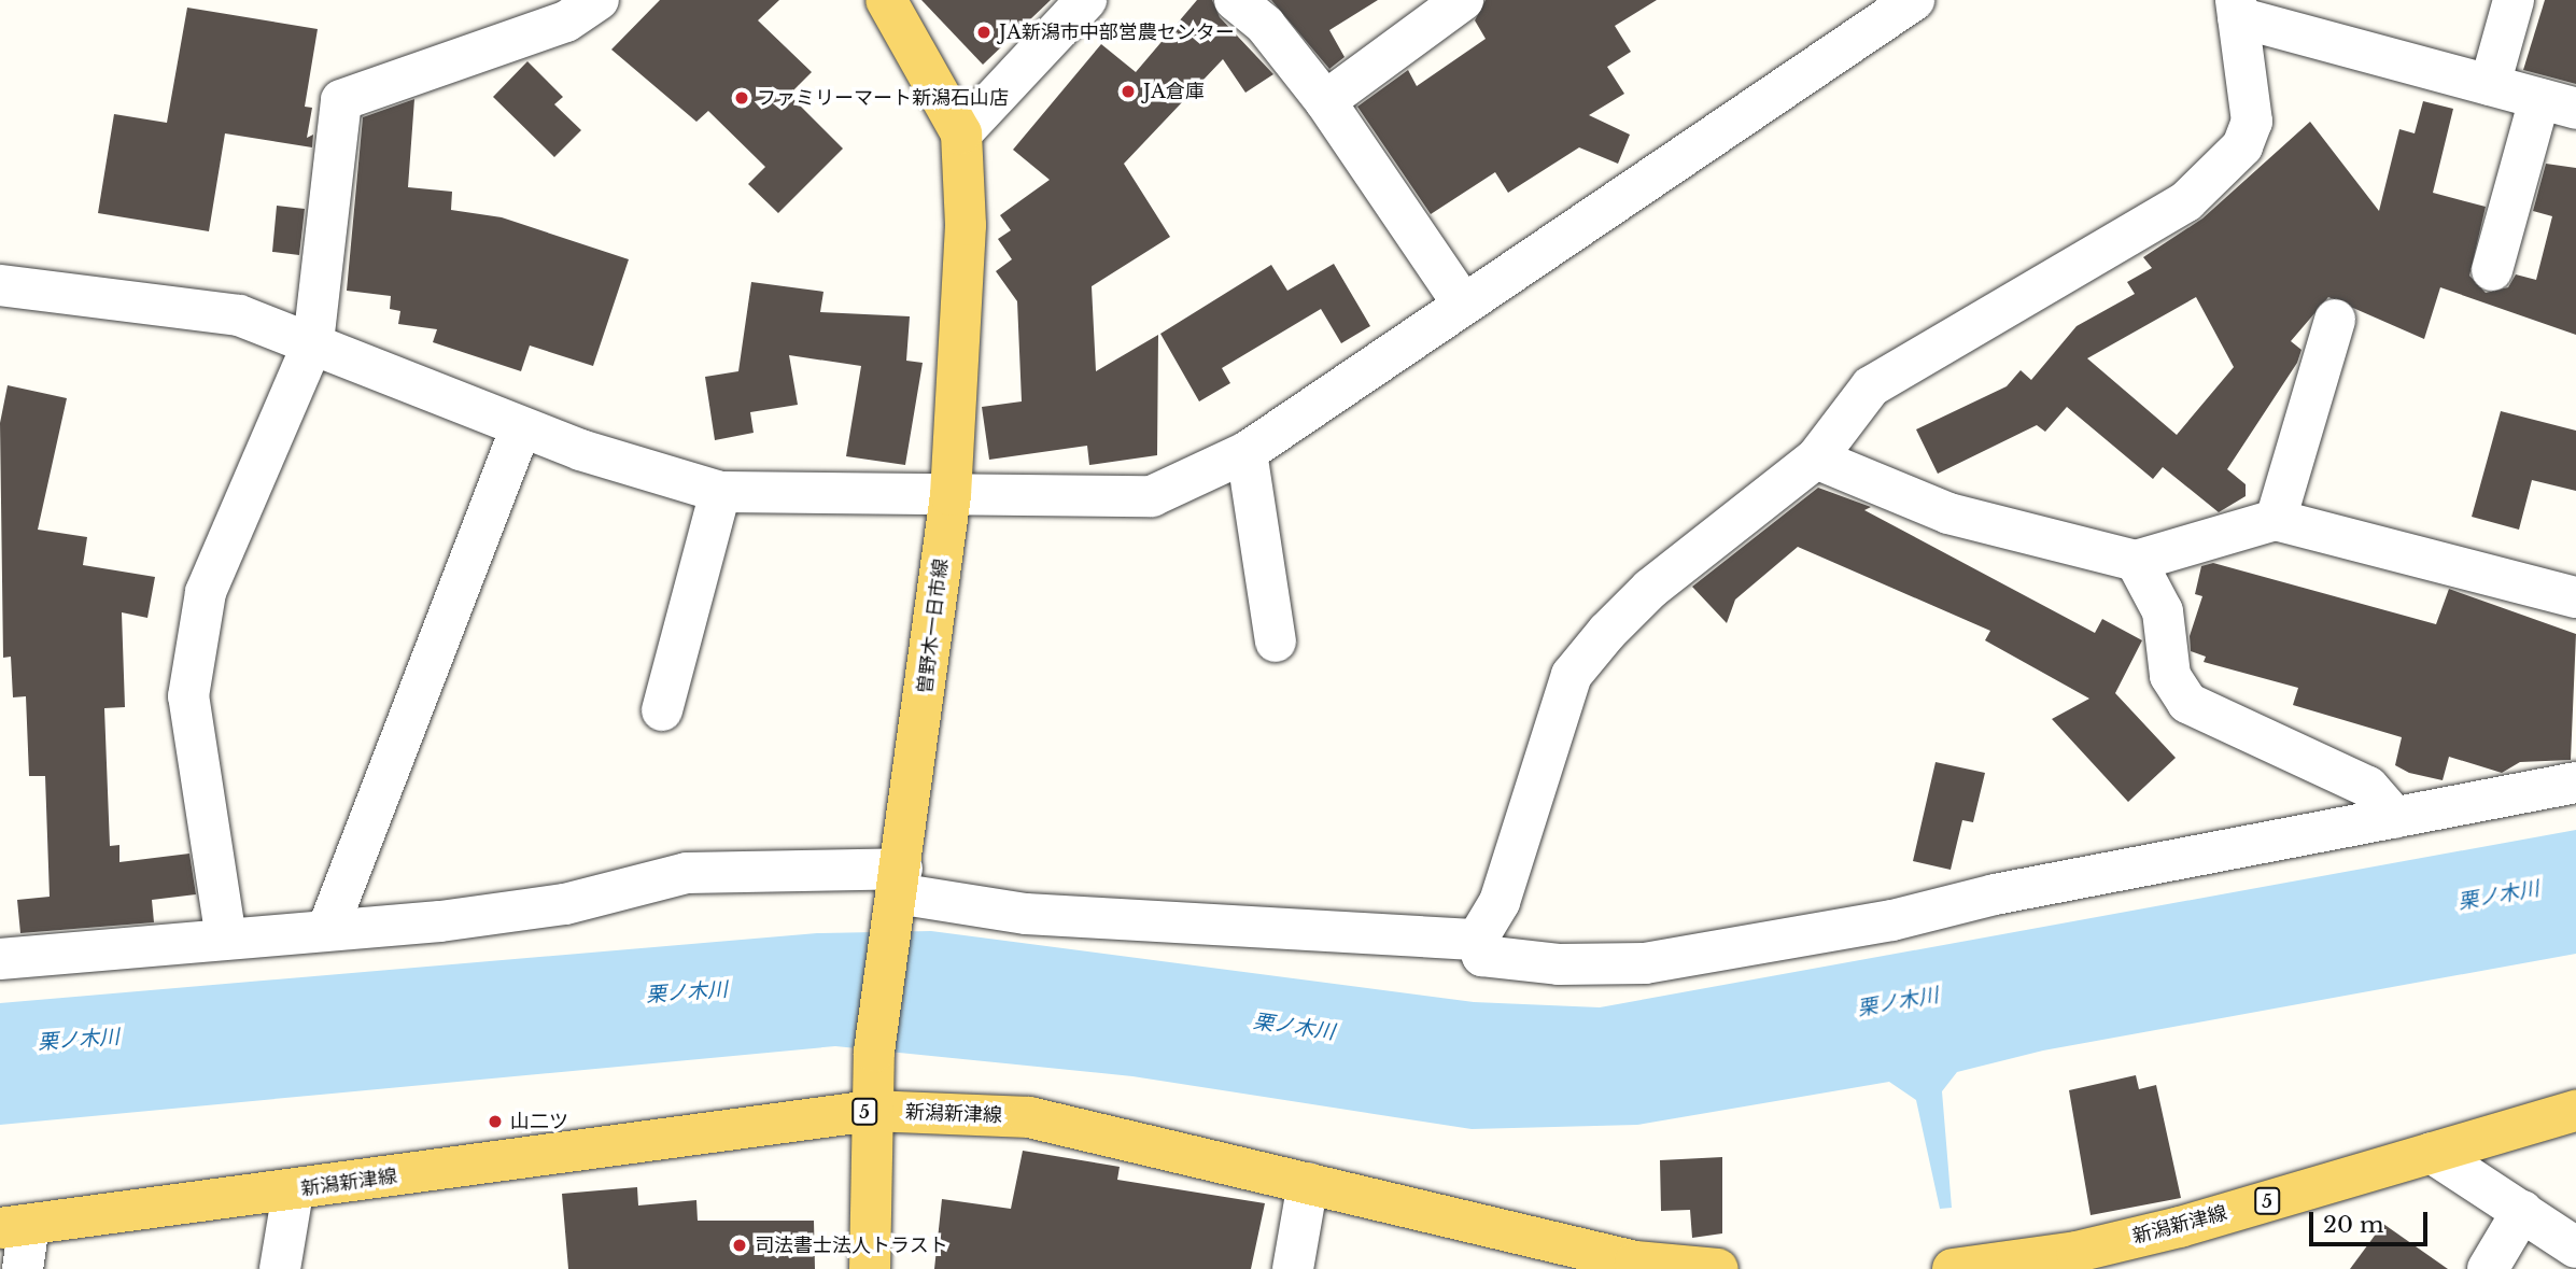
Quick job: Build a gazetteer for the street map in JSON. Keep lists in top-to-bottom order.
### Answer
{
  "streets": {
    "main road": ["曽野木一日市線", "5", "新潟新津線"]
  },
  "crossings": [
    ["曽野木一日市線", "新潟新津線"]
  ],
  "water": ["栗ノ木川"],
  "places": [
    "JA新潟市中部営農センター",
    "JA倉庫",
    "ファミリーマート新潟石山店",
    "山二ツ",
    "司法書士法人トラスト"
  ],
  "scale_bar": "20 m"
}
